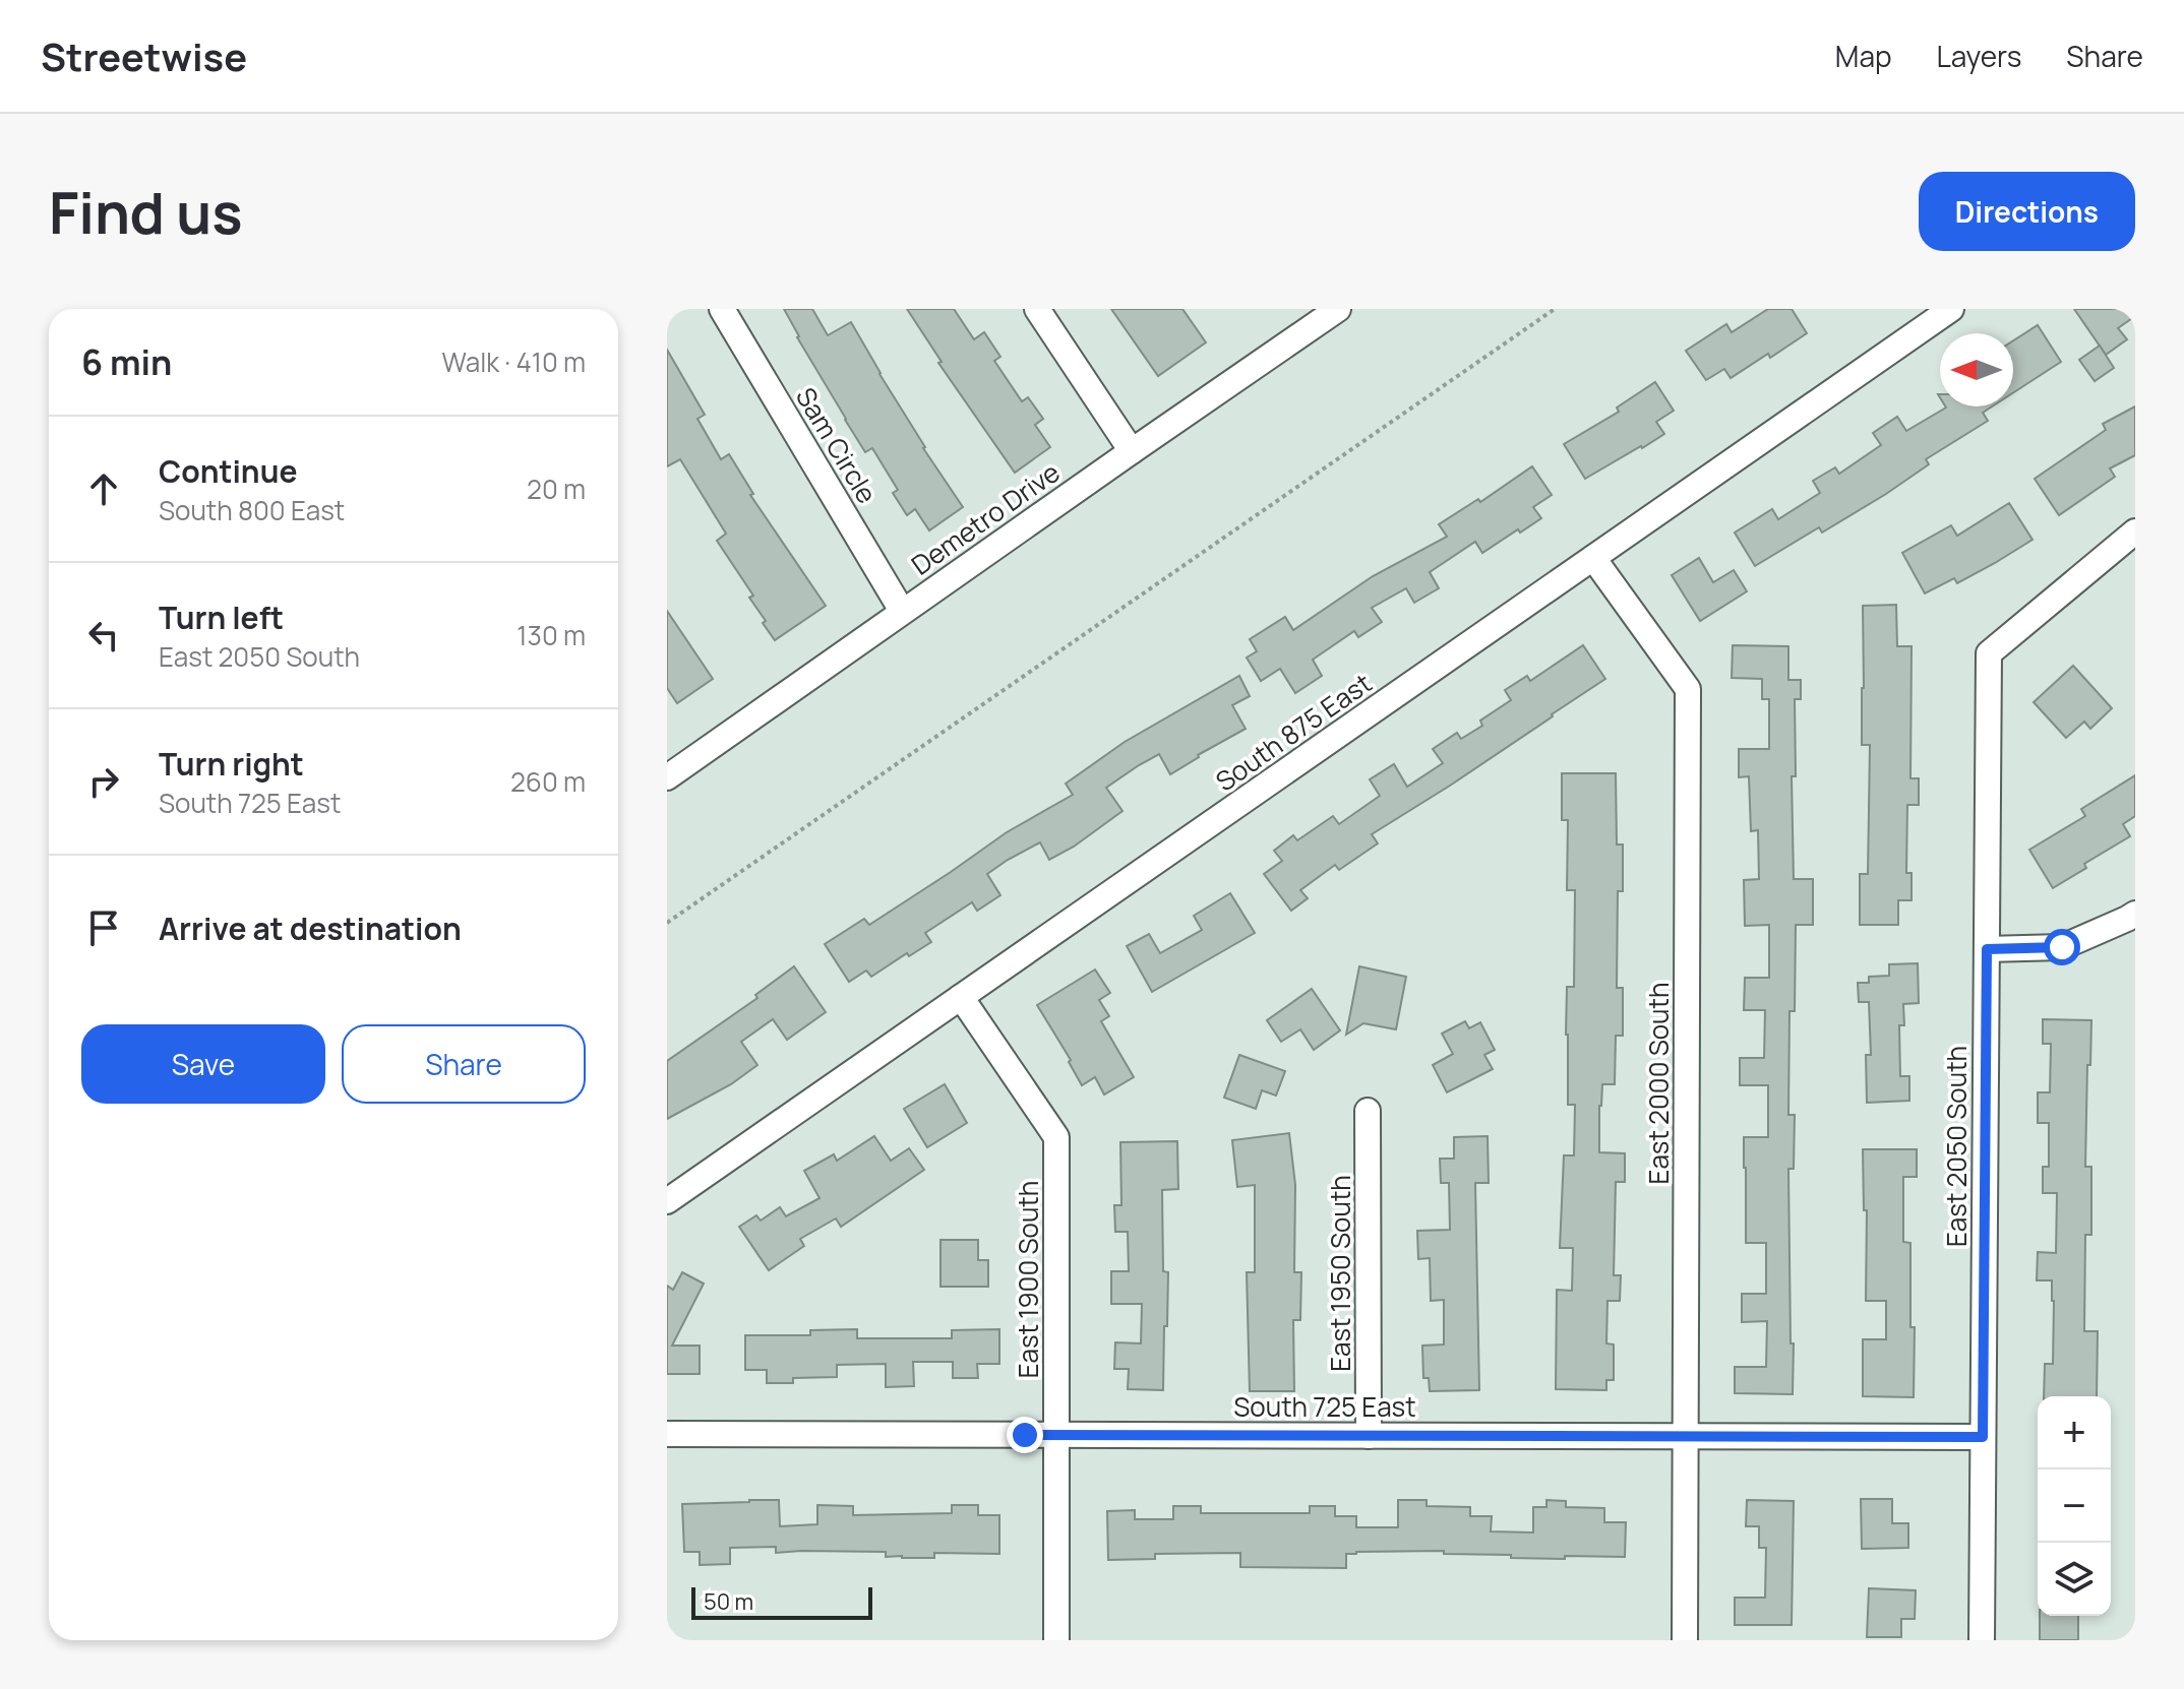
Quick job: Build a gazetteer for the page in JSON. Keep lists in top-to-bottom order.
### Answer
{
  "streets": {
    "street": [
      "Sam Circle",
      "Demetro Drive",
      "South 875 East",
      "East 2000 South",
      "East 2050 South",
      "East 1950 South",
      "East 1900 South",
      "South 725 East"
    ]
  },
  "crossings": [
    ["Sam Circle", "Demetro Drive"],
    ["South 875 East", "East 2000 South"],
    ["South 875 East", "East 1900 South"],
    ["East 2000 South", "South 725 East"],
    ["East 2050 South", "South 725 East"],
    ["East 1950 South", "South 725 East"],
    ["East 1900 South", "South 725 East"]
  ],
  "scale_bar": "50 m",
  "north": "left",
  "page": {
    "header": "Streetwise",
    "nav": ["Map", "Layers", "Share"],
    "buttons": [
      "Directions",
      ["Save", "Share"]
    ],
    "title": "Find us",
    "heading": ["6 min", "Walk · 410 m"],
    "list": [
      ["Continue", "South 800 East", "20 m"],
      ["Turn left", "East 2050 South", "130 m"],
      ["Turn right", "South 725 East", "260 m"],
      "Arrive at destination"
    ],
    "map_buttons": ["+", "−"],
    "scale": "50 m"
  }
}
